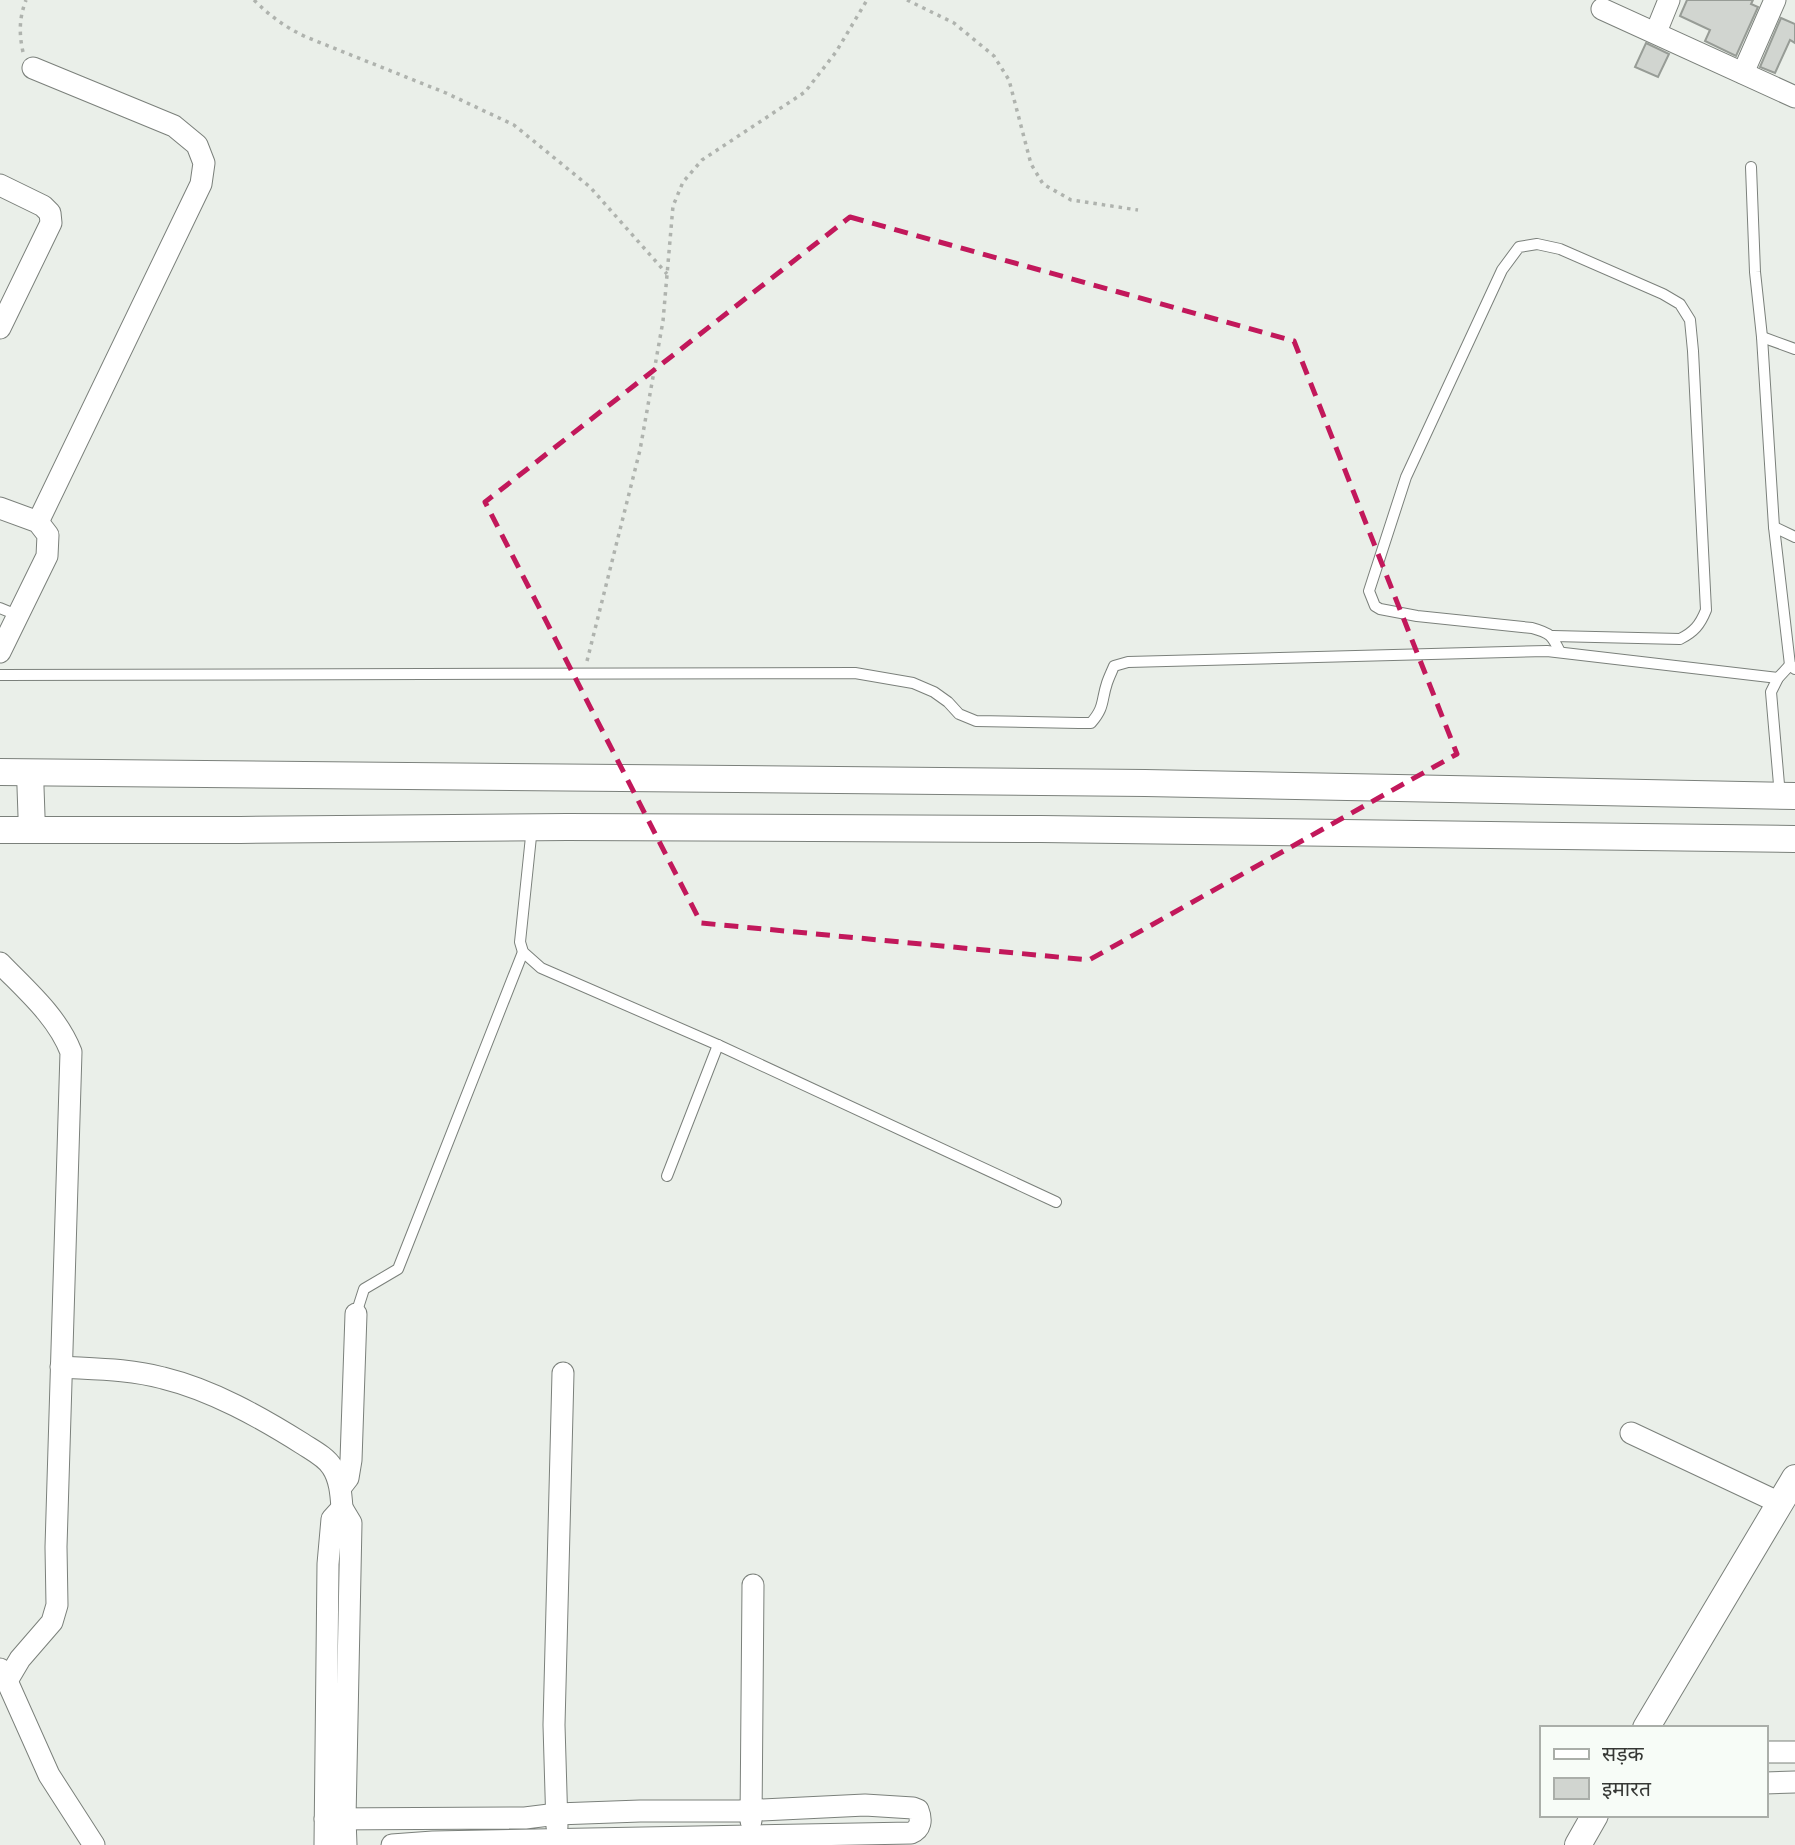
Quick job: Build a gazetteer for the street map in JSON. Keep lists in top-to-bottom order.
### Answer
{
  "legend": ["सड़क", "इमारत"]
}
